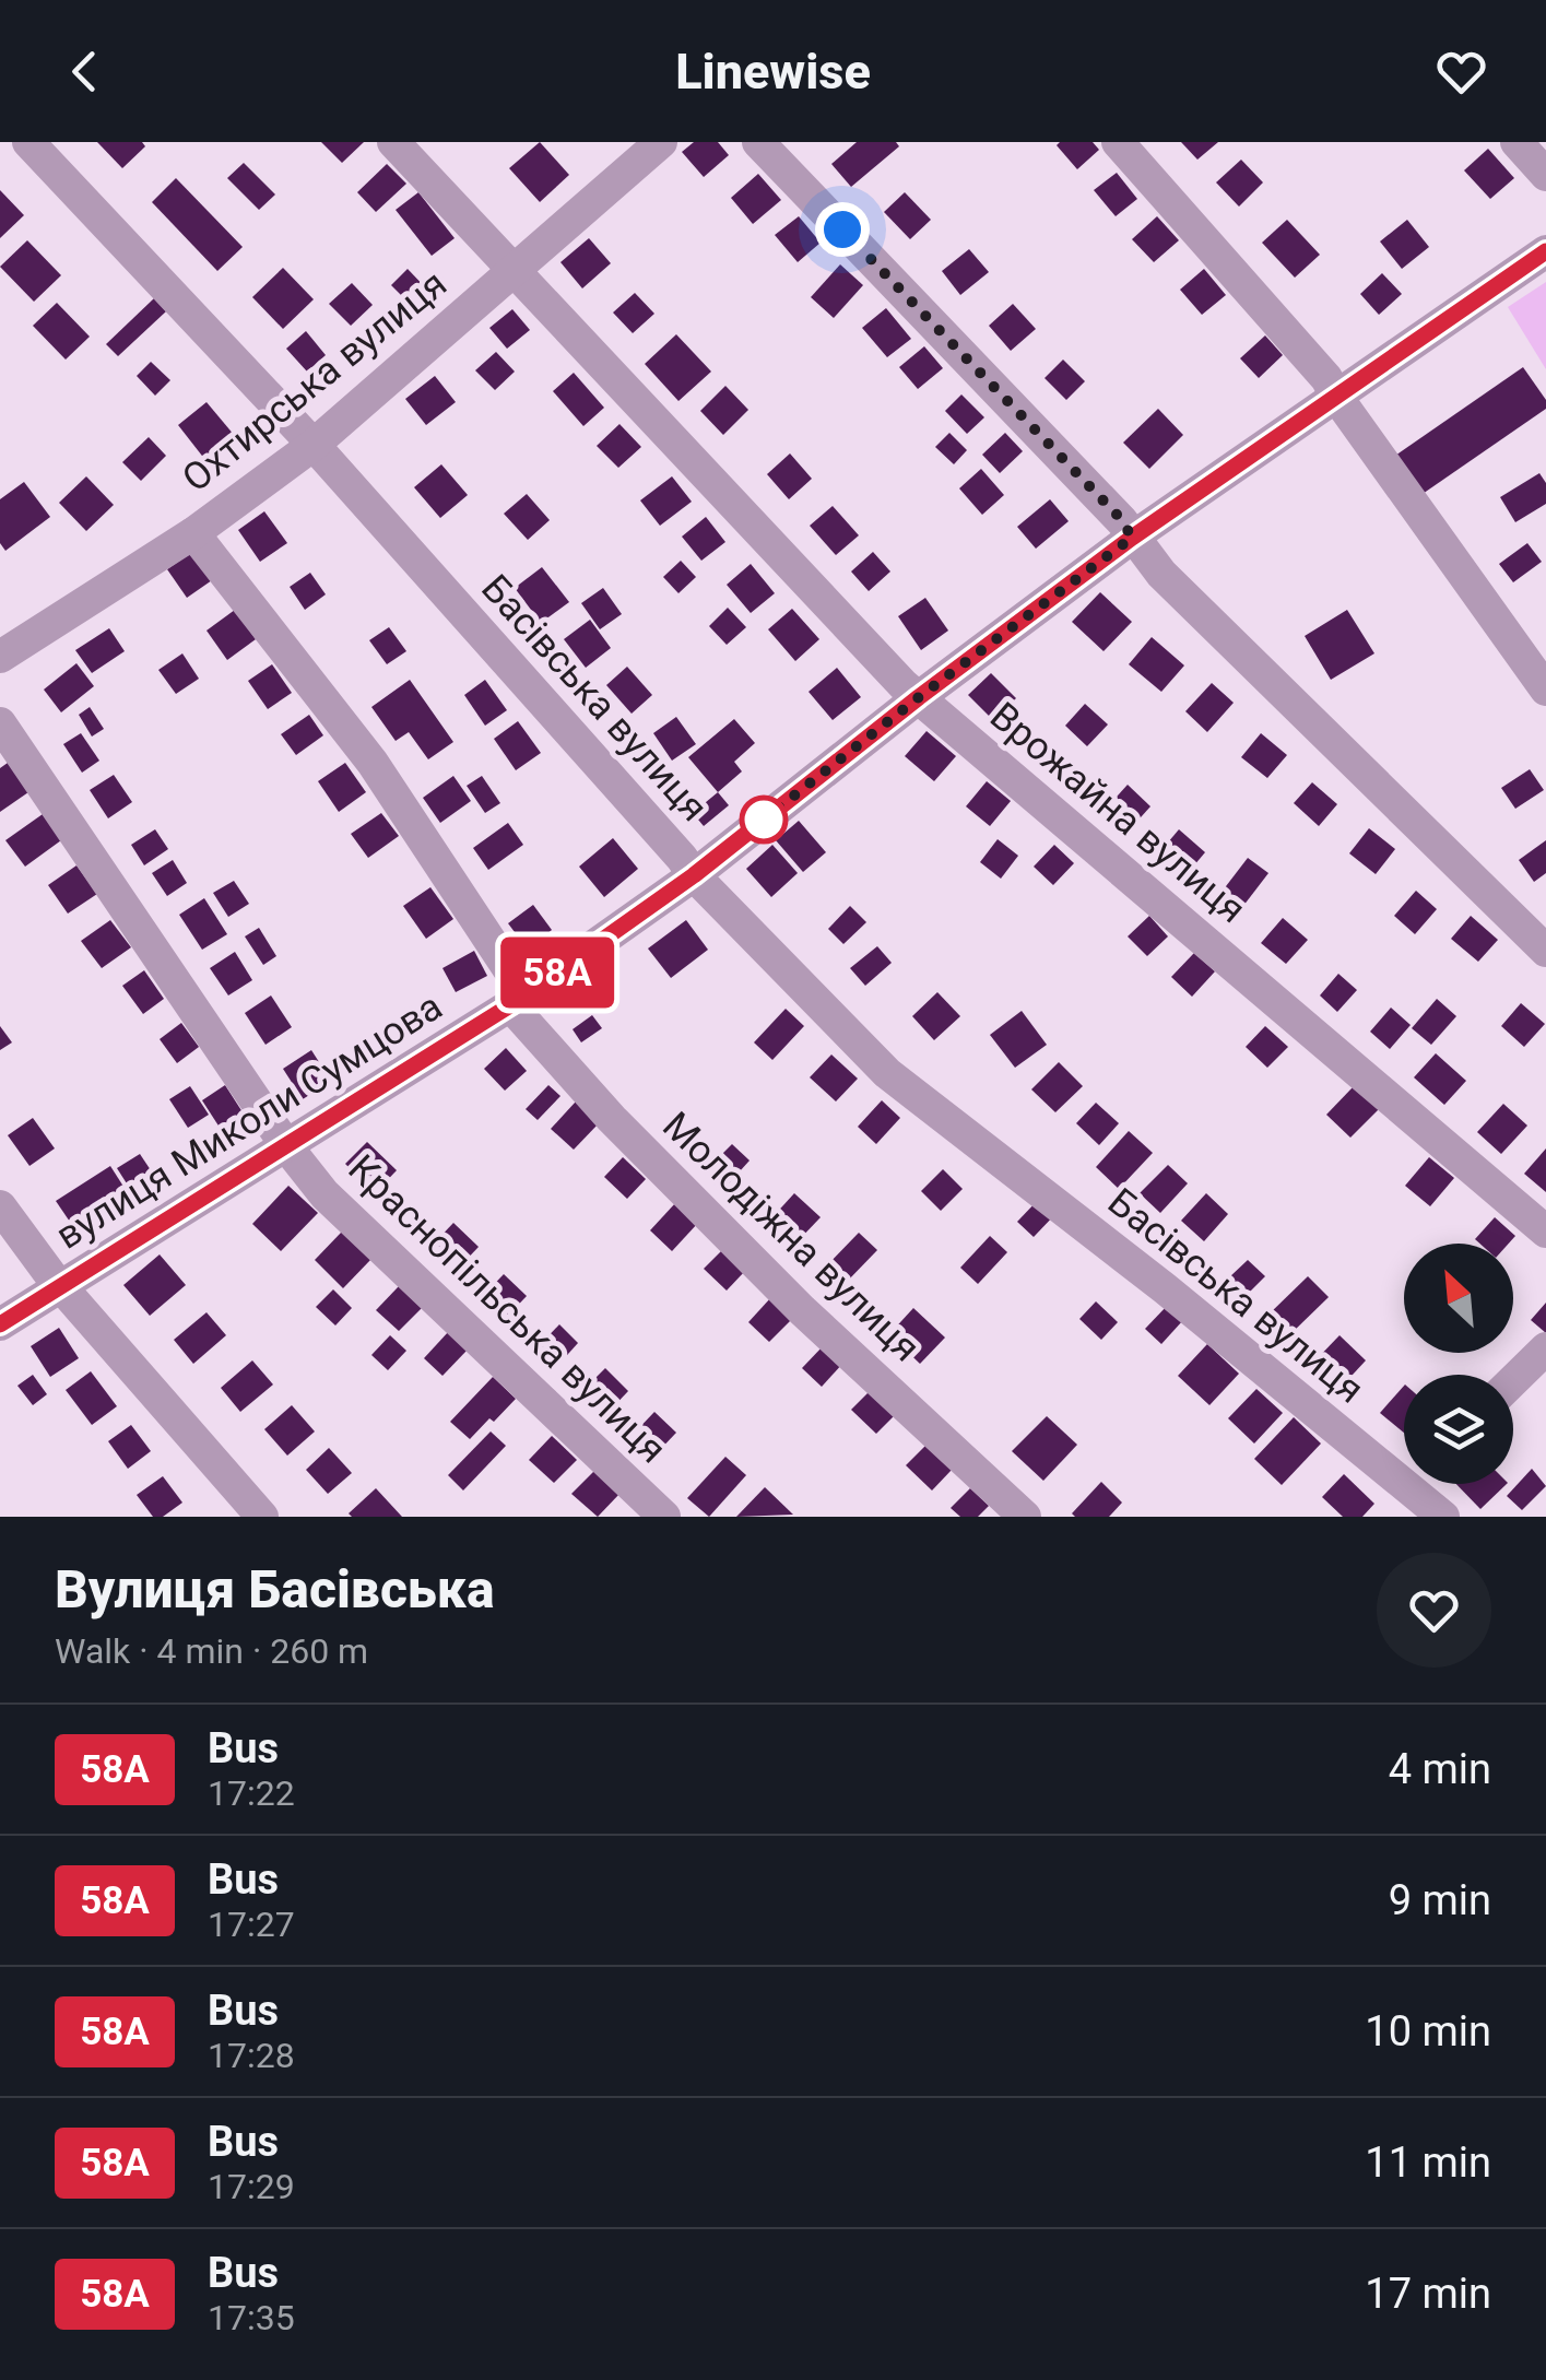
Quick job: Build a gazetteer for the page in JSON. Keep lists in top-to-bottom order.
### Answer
{
  "streets": {
    "street": [
      "Охтирська вулиця",
      "Басівська вулиця",
      "Врожайна вулиця",
      "вулиця Миколи Сумцова",
      "Молодіжна вулиця",
      "Краснопільська вулиця"
    ]
  },
  "crossings": [
    ["Охтирська вулиця", "Басівська вулиця"],
    ["Охтирська вулиця", "Врожайна вулиця"],
    ["Охтирська вулиця", "Молодіжна вулиця"],
    ["Басівська вулиця", "вулиця Миколи Сумцова"],
    ["Врожайна вулиця", "вулиця Миколи Сумцова"],
    ["вулиця Миколи Сумцова", "Молодіжна вулиця"],
    ["вулиця Миколи Сумцова", "Краснопільська вулиця"]
  ],
  "lines": ["bus line 58А"],
  "north": "top left",
  "page": {
    "header": "Linewise",
    "on_map": "58А",
    "heading": ["Вулиця Басівська", "Walk · 4 min · 260 m"],
    "list": [
      {
        "mark": "58А",
        "name": "Bus",
        "note": "17:22",
        "value": "4 min"
      },
      {
        "mark": "58А",
        "name": "Bus",
        "note": "17:27",
        "value": "9 min"
      },
      {
        "mark": "58А",
        "name": "Bus",
        "note": "17:28",
        "value": "10 min"
      },
      {
        "mark": "58А",
        "name": "Bus",
        "note": "17:29",
        "value": "11 min"
      },
      {
        "mark": "58А",
        "name": "Bus",
        "note": "17:35",
        "value": "17 min"
      }
    ]
  }
}
